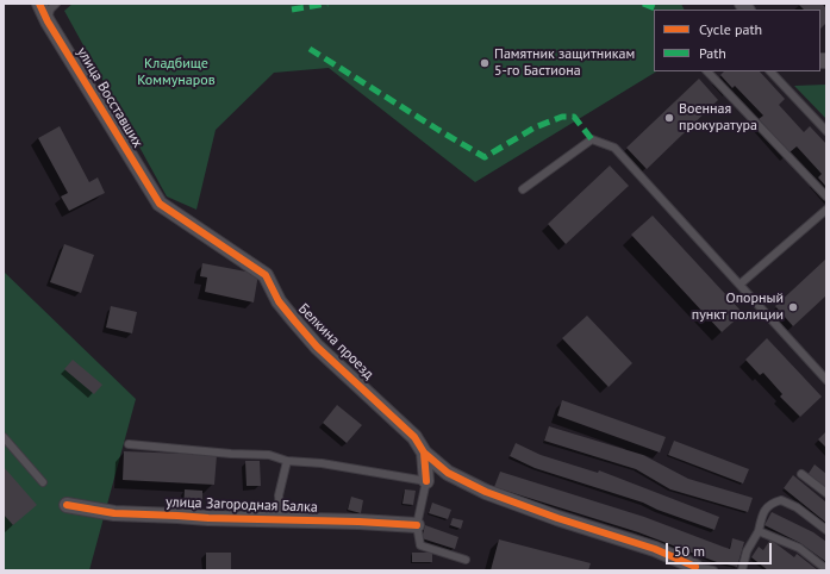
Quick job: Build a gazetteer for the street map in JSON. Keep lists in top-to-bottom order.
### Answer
{
  "streets": {
    "street": ["улица Восставших", "Белкина проезд", "улица Загородная Балка"]
  },
  "crossings": [
    ["улица Восставших", "Белкина проезд"]
  ],
  "parks": ["Кладбище Коммунаров"],
  "places": ["Памятник защитникам 5-го Бастиона", "Военная прокуратура", "Опорный пункт полиции"],
  "legend": ["Cycle path", "Path"],
  "scale_bar": "50 m"
}
